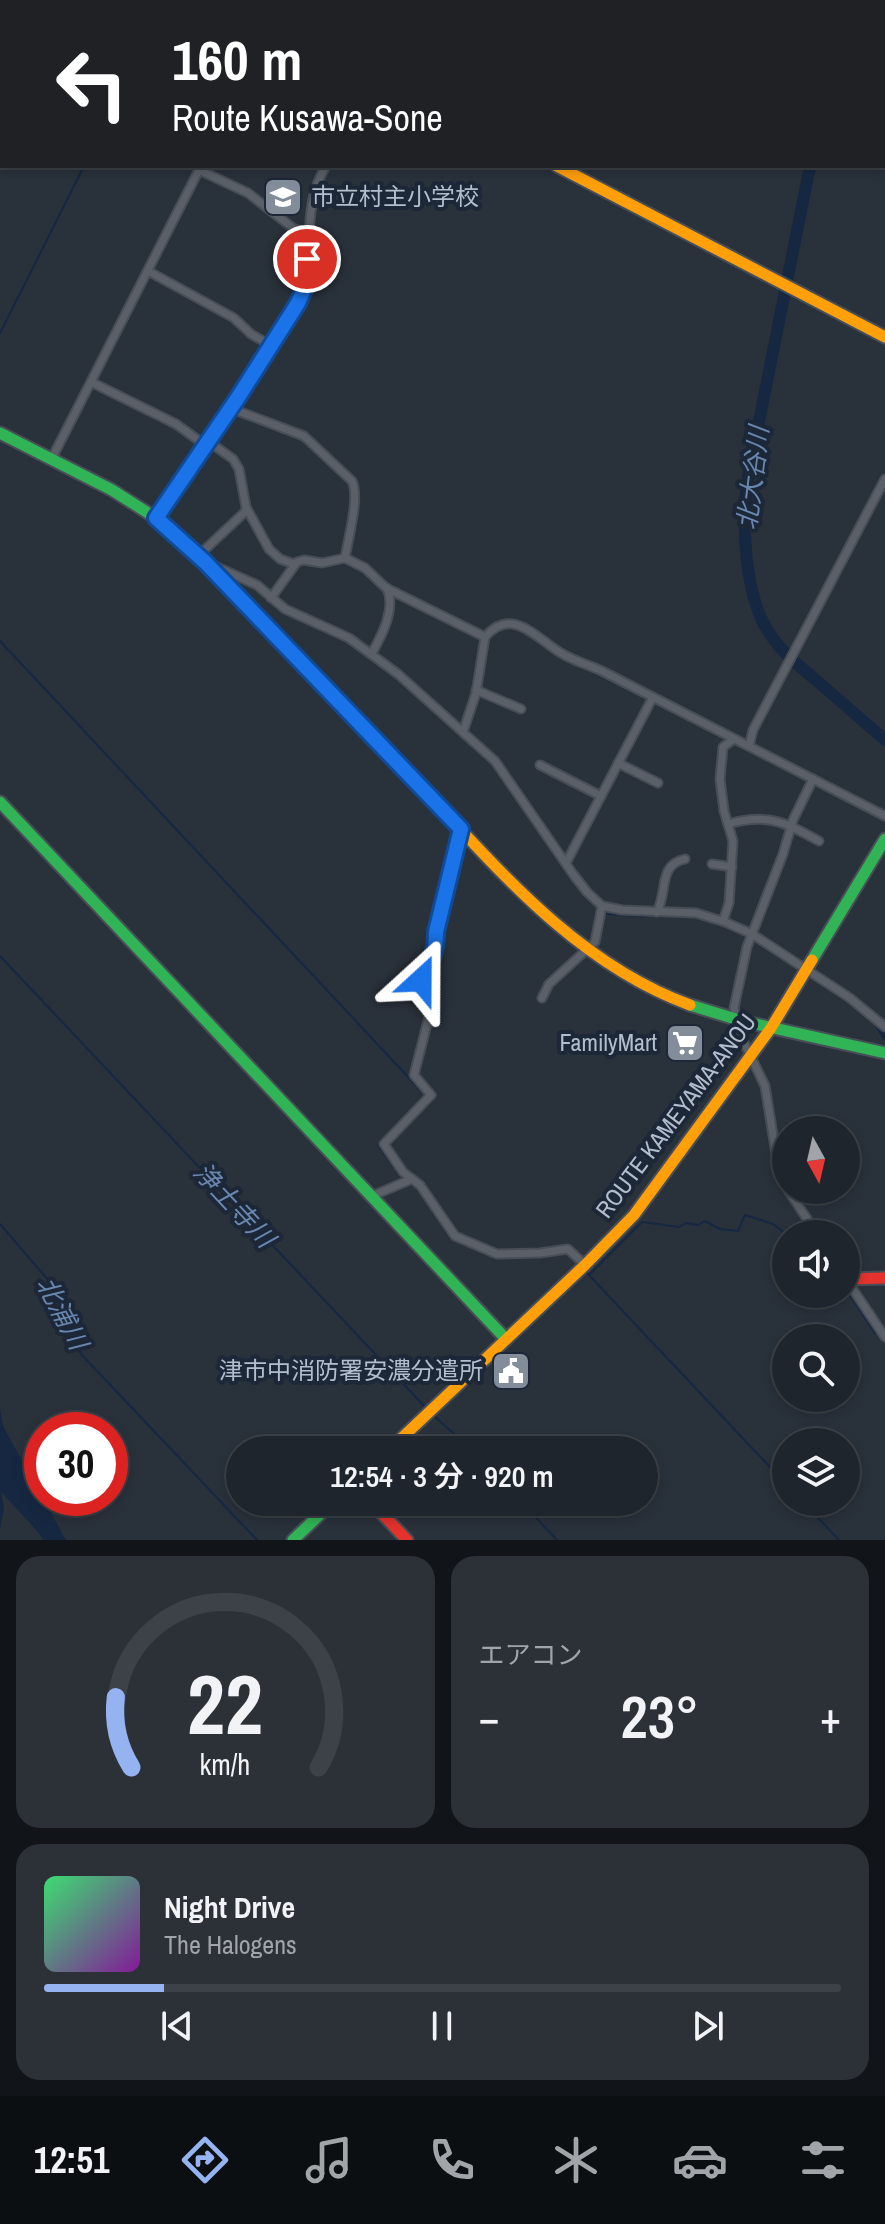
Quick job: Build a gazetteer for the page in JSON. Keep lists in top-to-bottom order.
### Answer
{
  "streets": {
    "main road": ["ROUTE KAMEYAMA-ANOU"]
  },
  "water": ["北大谷川", "浄土寺川", "北浦川"],
  "places": {
    "school or university": ["市立村主小学校"],
    "supermarket": ["FamilyMart"],
    "public building": ["津市中消防署安濃分遣所"]
  },
  "north": "bottom",
  "page": {
    "turn": ["160 m", "Route Kusawa-Sone"],
    "limit": "30",
    "trip": "12:54 · 3 分 · 920 m",
    "tile": "エアコン",
    "heat": ["−", "23°", "+"],
    "song": ["Night Drive", "The Halogens"],
    "tabs": "12:51",
    "gauge": ["22", "km/h"]
  }
}
